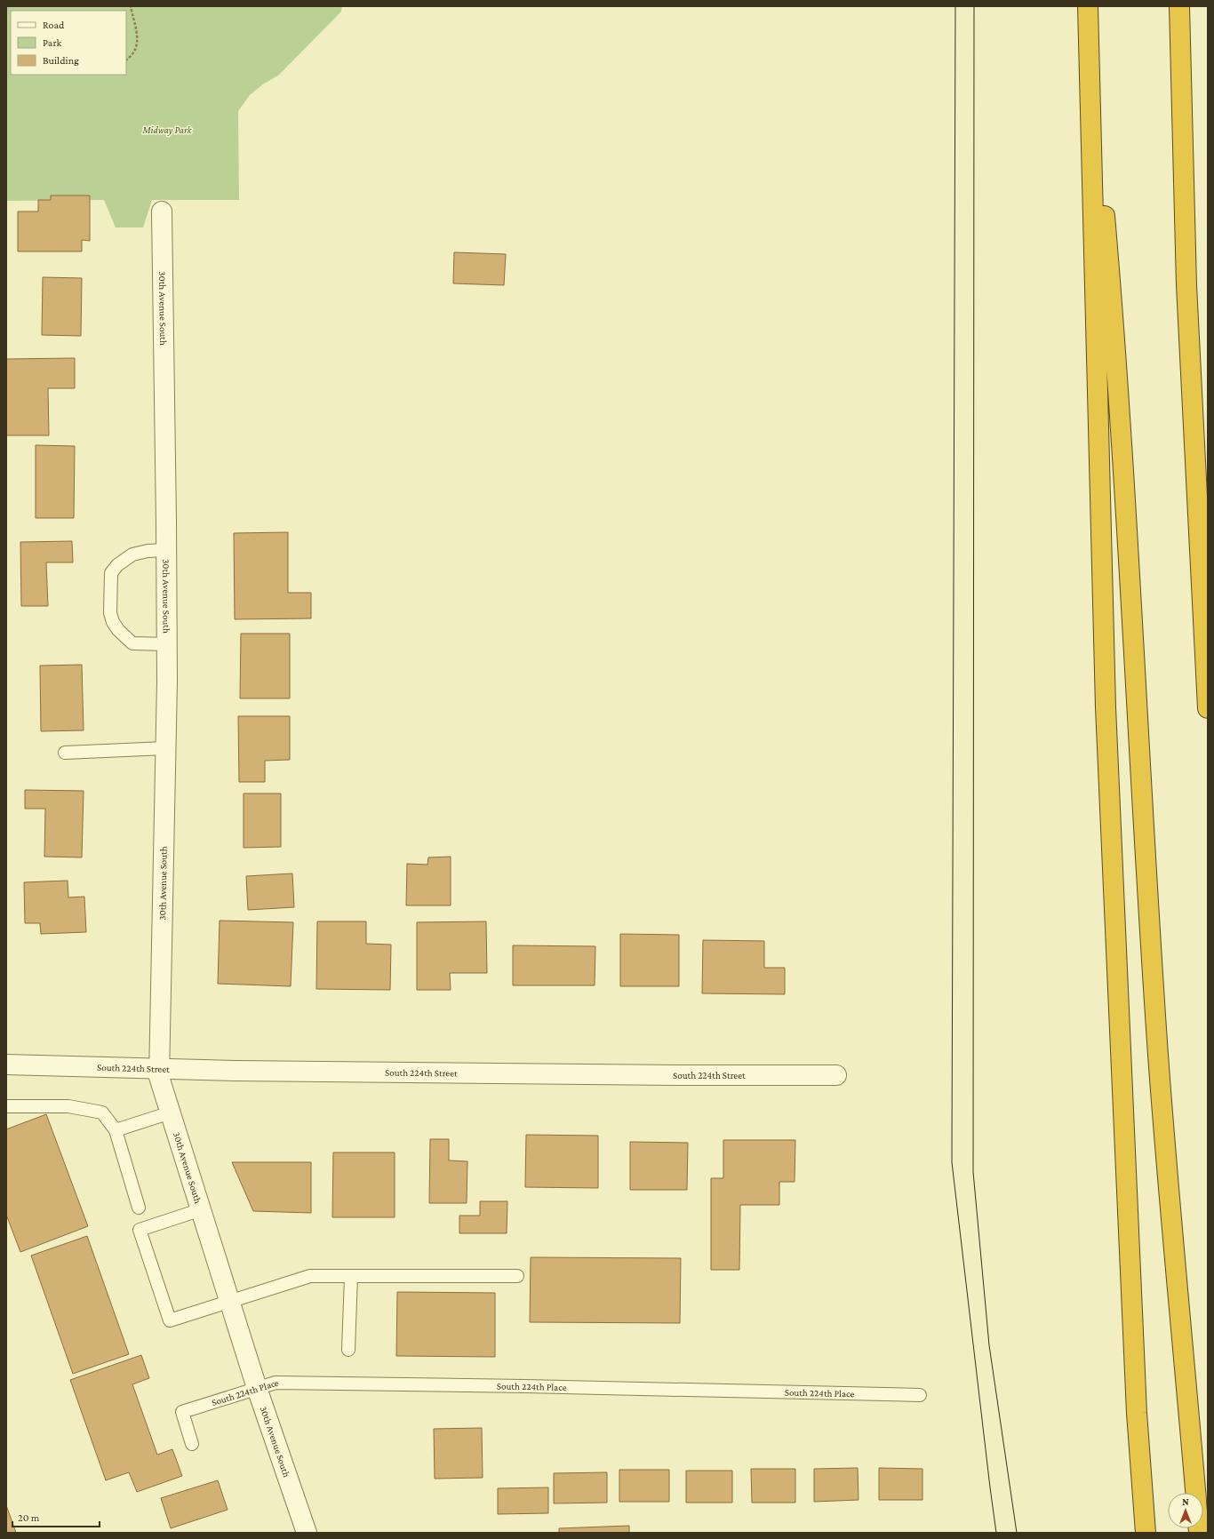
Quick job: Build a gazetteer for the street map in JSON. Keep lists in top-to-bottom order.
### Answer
{
  "streets": {
    "street": ["30th Avenue South", "South 224th Street"],
    "lane": ["South 224th Place"]
  },
  "crossings": [
    ["30th Avenue South", "South 224th Street"],
    ["30th Avenue South", "South 224th Place"]
  ],
  "parks": ["Midway Park"],
  "legend": ["Road", "Park", "Building"],
  "scale_bar": "20 m",
  "north": "top"
}
